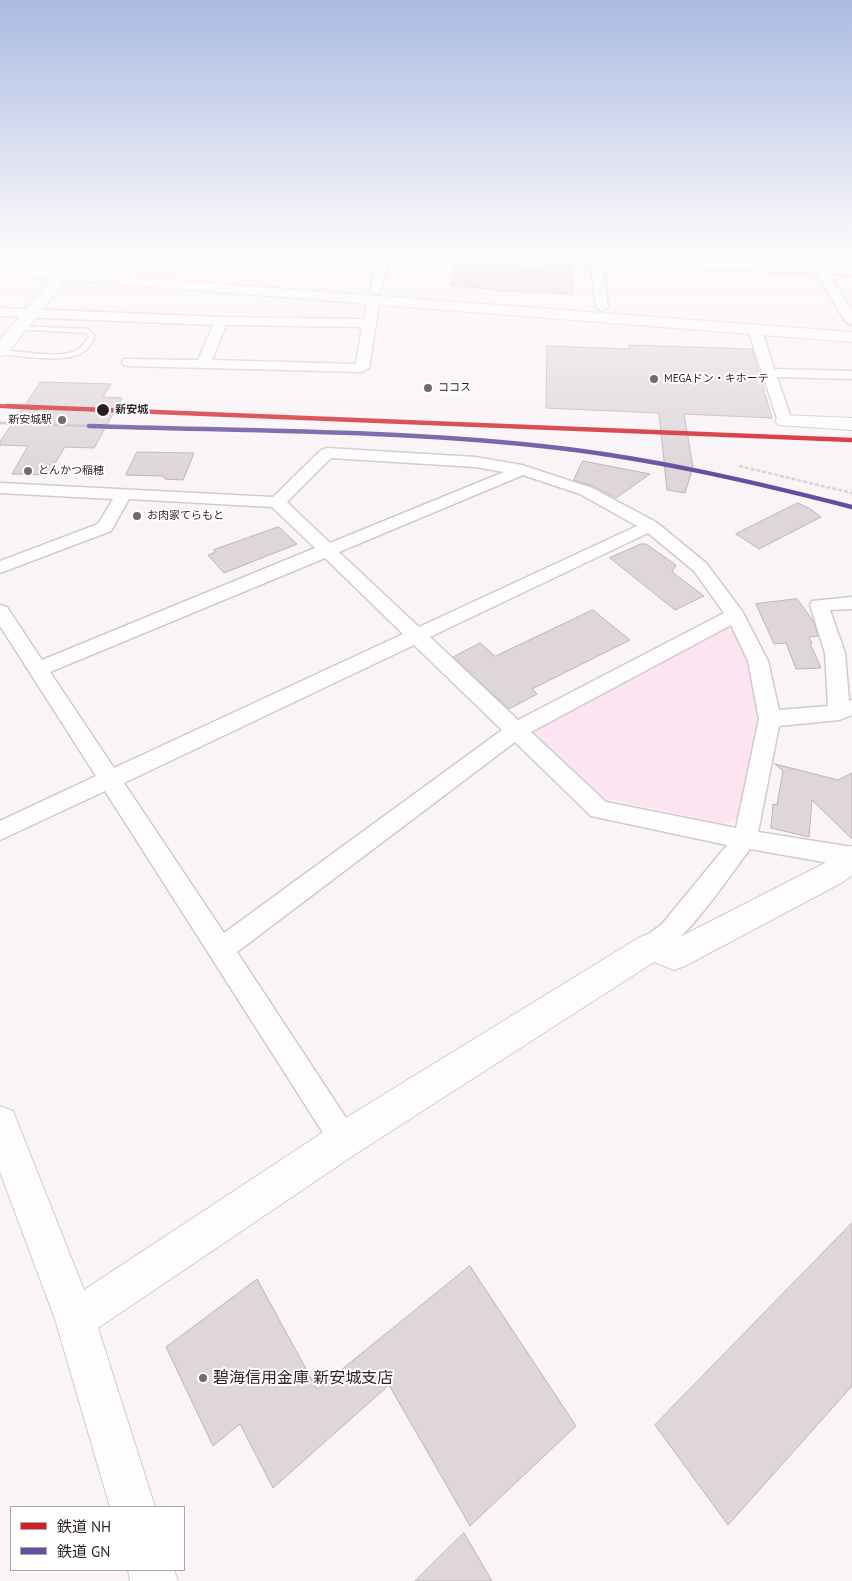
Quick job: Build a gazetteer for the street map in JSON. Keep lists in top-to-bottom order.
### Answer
{
  "places": [
    "MEGAドン・キホーテ",
    "ココス",
    "新安城",
    "新安城駅",
    "とんかつ稲穂",
    "お肉家てらもと",
    "碧海信用金庫 新安城支店"
  ],
  "lines": ["rail line NH", "rail line GN"],
  "legend": ["鉄道 NH", "鉄道 GN"]
}
